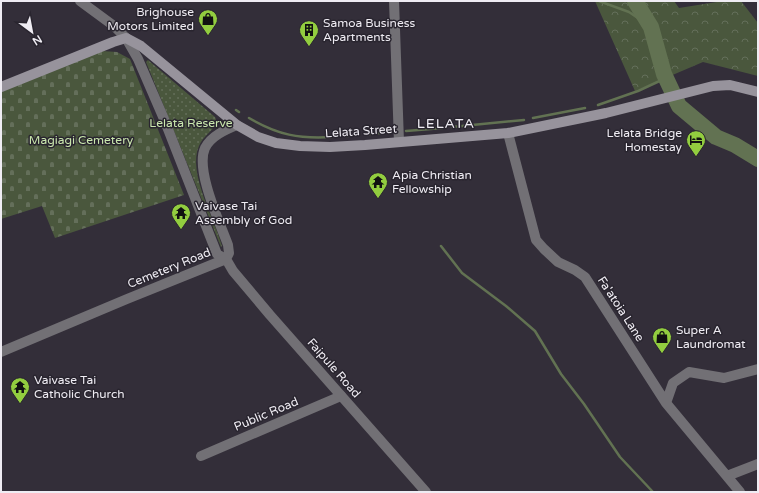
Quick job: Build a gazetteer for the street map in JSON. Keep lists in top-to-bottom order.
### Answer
{
  "streets": {
    "main road": ["Lelata Street"],
    "street": [
      "Cemetery Road",
      "Fa'atoia Lane",
      "Faipule Road",
      "Public Road"
    ]
  },
  "crossings": [
    ["Lelata Street", "Cemetery Road"],
    ["Lelata Street", "Fa'atoia Lane"],
    ["Lelata Street", "Faipule Road"],
    ["Cemetery Road", "Faipule Road"],
    ["Faipule Road", "Public Road"]
  ],
  "districts": ["LELATA"],
  "parks": ["Lelata Reserve", "Magiagi Cemetery"],
  "places": {
    "shop": ["Brighouse Motors Limited", "Super A Laundromat"],
    "building": ["Samoa Business Apartments"],
    "hotel": ["Lelata Bridge Homestay"],
    "temple": ["Apia Christian Fellowship", "Vaivase Tai Assembly of God", "Vaivase Tai Catholic Church"]
  },
  "north": "bottom right"
}
